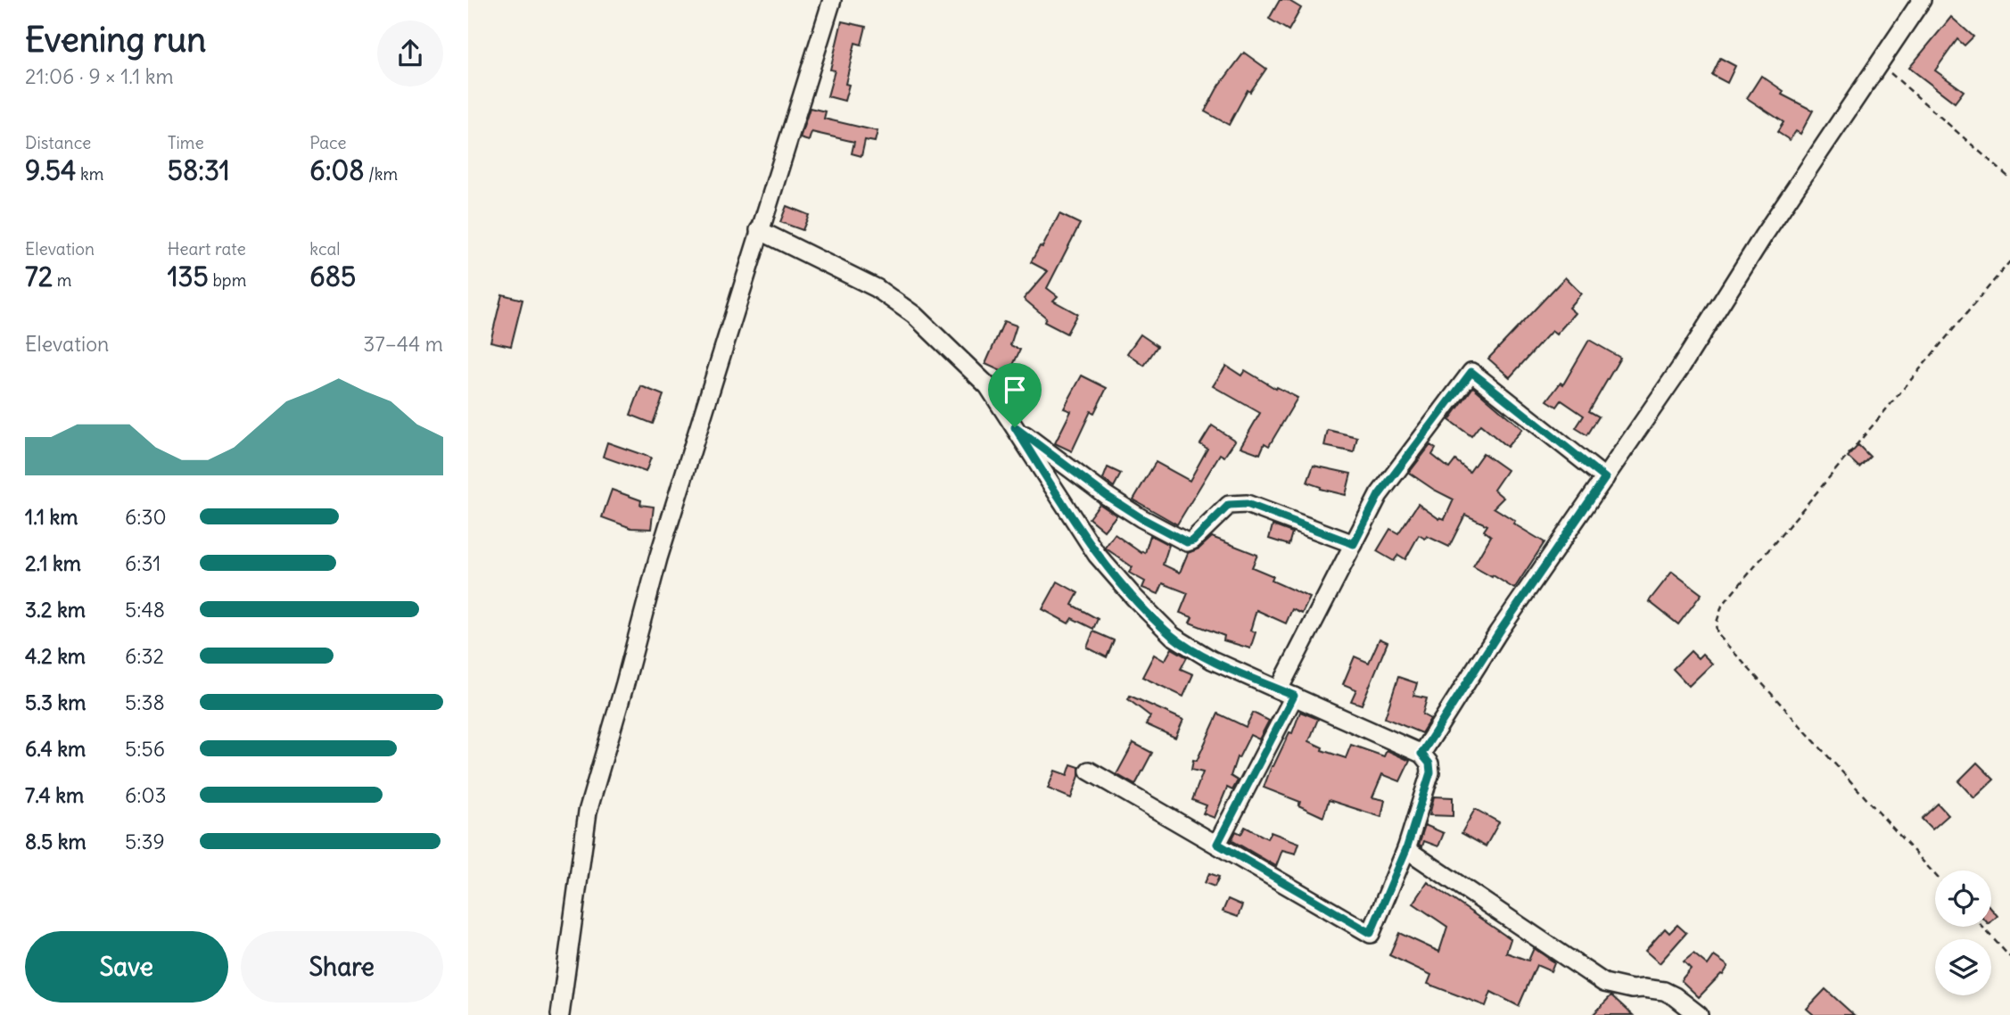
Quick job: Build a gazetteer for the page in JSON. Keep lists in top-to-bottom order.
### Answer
{
  "page": {
    "heading": ["Evening run", "21:06 · 9 × 1.1 km"],
    "stats": [
      ["Distance", "9.54 km"],
      ["Time", "58:31"],
      ["Pace", "6:08 /km"],
      ["Elevation", "72 m"],
      ["Heart rate", "135 bpm"],
      ["kcal", "685"]
    ],
    "chart": ["Elevation", "37–44 m"],
    "list": [
      {
        "name": "1.1 km",
        "note": "6:30"
      },
      {
        "name": "2.1 km",
        "note": "6:31"
      },
      {
        "name": "3.2 km",
        "note": "5:48"
      },
      {
        "name": "4.2 km",
        "note": "6:32"
      },
      {
        "name": "5.3 km",
        "note": "5:38"
      },
      {
        "name": "6.4 km",
        "note": "5:56"
      },
      {
        "name": "7.4 km",
        "note": "6:03"
      },
      {
        "name": "8.5 km",
        "note": "5:39"
      }
    ],
    "buttons": ["Save", "Share"]
  }
}
